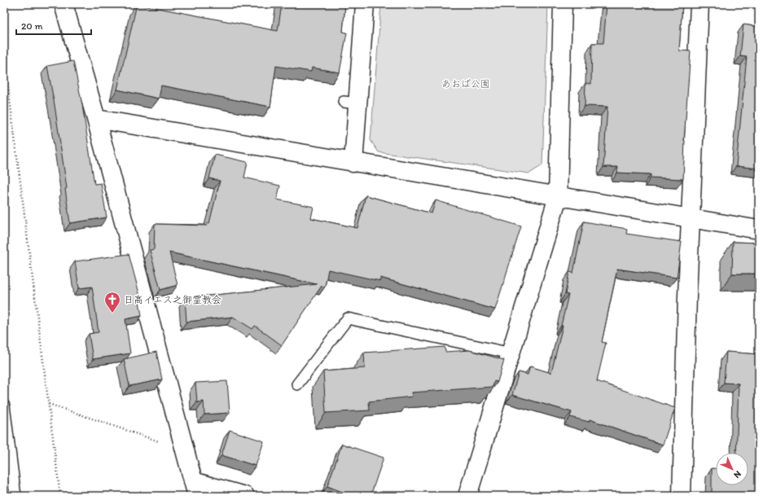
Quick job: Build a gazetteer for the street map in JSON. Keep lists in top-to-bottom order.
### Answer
{
  "parks": ["あおば公園"],
  "places": {
    "church": ["日高イエス之御霊教会"]
  },
  "scale_bar": "20 m",
  "north": "bottom right"
}
